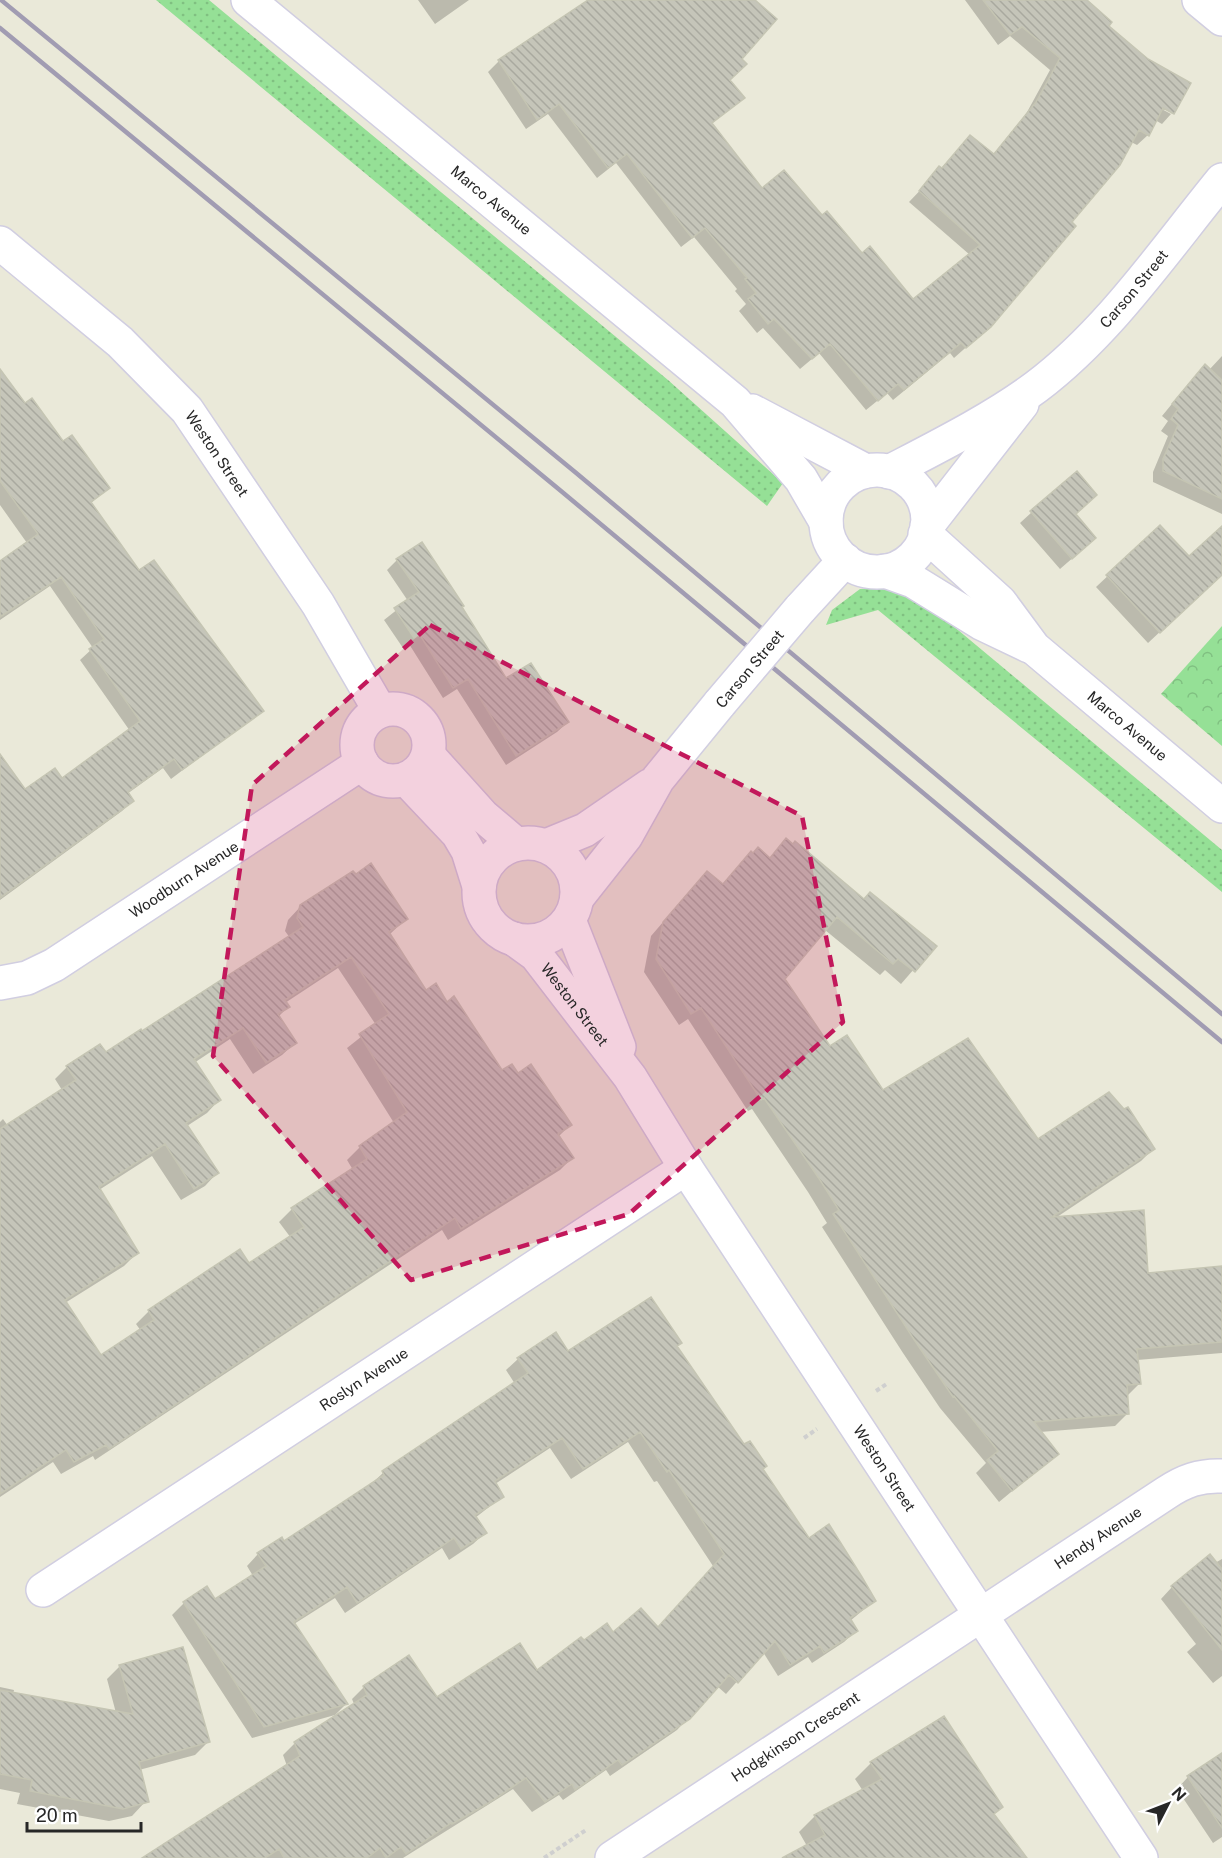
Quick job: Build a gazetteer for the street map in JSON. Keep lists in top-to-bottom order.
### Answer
{
  "streets": {
    "street": [
      "Marco Avenue",
      "Carson Street",
      "Weston Street",
      "Woodburn Avenue",
      "Roslyn Avenue",
      "Hendy Avenue",
      "Hodgkinson Crescent"
    ]
  },
  "crossings": [
    ["Marco Avenue", "Carson Street"],
    ["Carson Street", "Weston Street"],
    ["Weston Street", "Woodburn Avenue"],
    ["Weston Street", "Roslyn Avenue"],
    ["Weston Street", "Hendy Avenue"],
    ["Weston Street", "Hodgkinson Crescent"],
    ["Hendy Avenue", "Hodgkinson Crescent"]
  ],
  "scale_bar": "20 m",
  "north": "top right"
}
